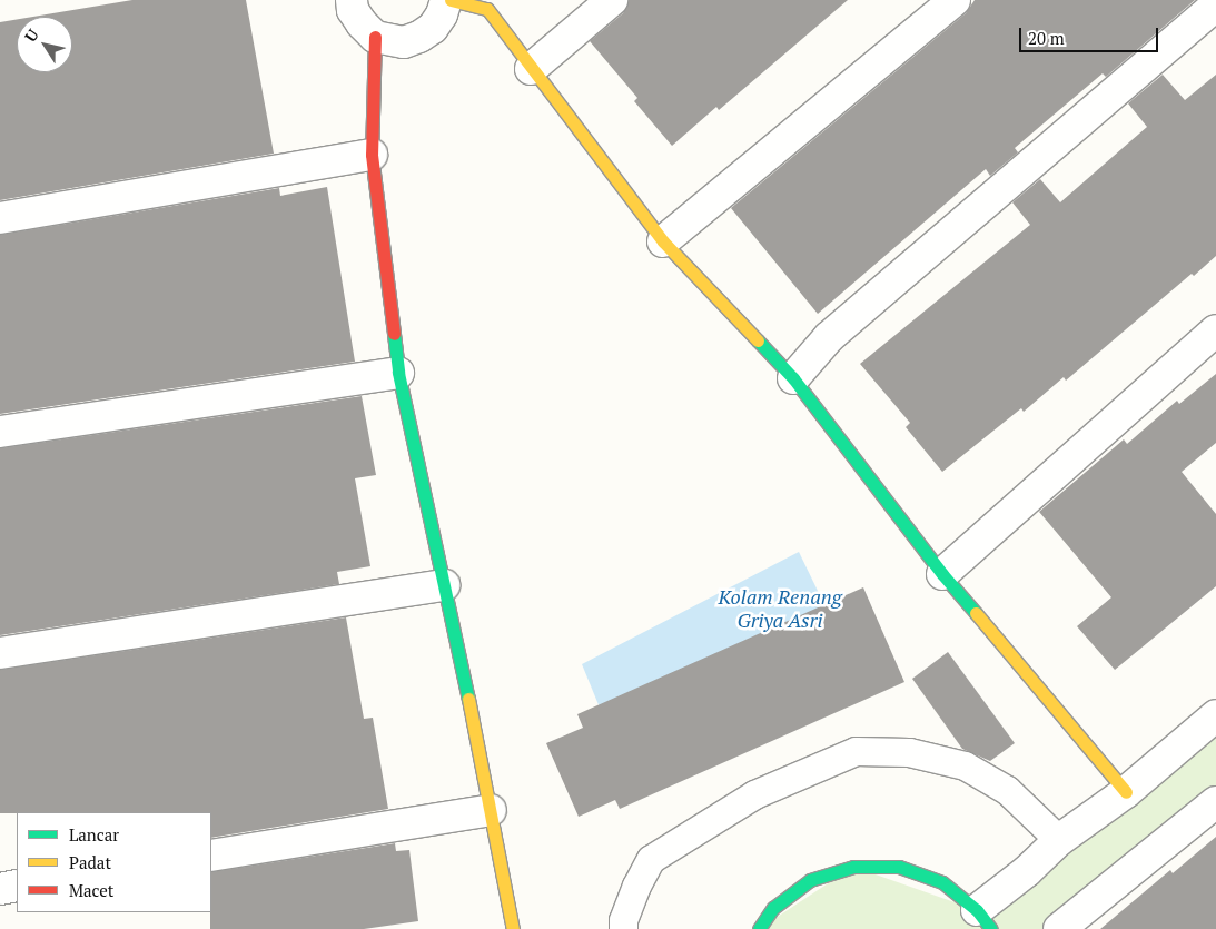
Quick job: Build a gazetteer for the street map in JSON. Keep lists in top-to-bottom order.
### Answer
{
  "water": ["Kolam Renang Griya Asri"],
  "legend": ["Lancar", "Padat", "Macet"],
  "scale_bar": "20 m",
  "north": "top left"
}
